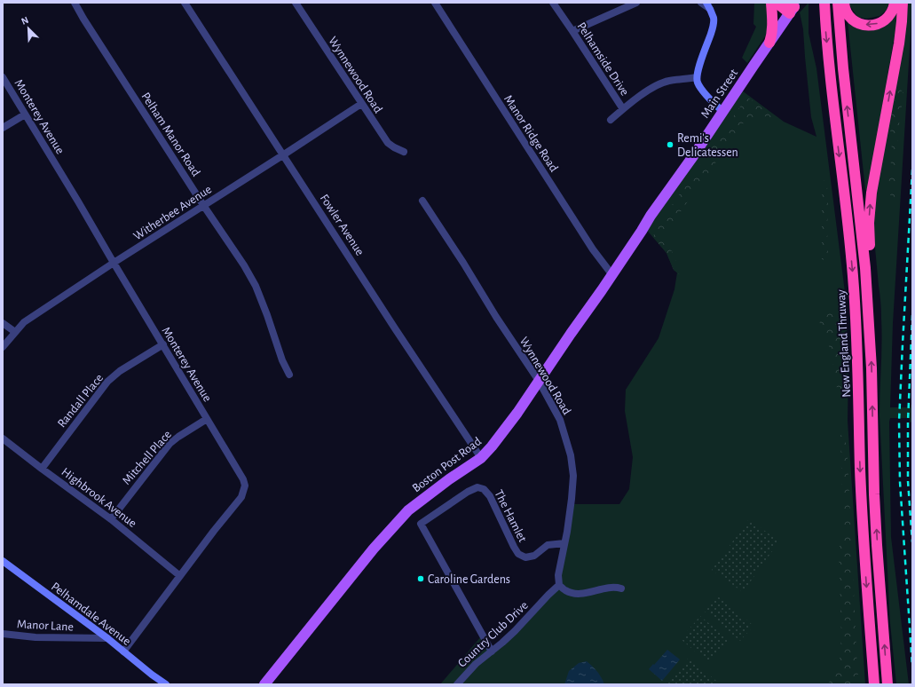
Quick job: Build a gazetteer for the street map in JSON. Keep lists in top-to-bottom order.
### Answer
{
  "streets": {
    "highway": ["New England Thruway"],
    "main road": ["Main Street", "Boston Post Road"],
    "street": [
      "Pelhamside Drive",
      "Wynnewood Road",
      "Monterey Avenue",
      "Manor Ridge Road",
      "Pelham Manor Road",
      "Witherbee Avenue",
      "Fowler Avenue",
      "Randall Place",
      "Mitchell Place",
      "Highbrook Avenue",
      "The Hamlet",
      "Pelhamdale Avenue",
      "Manor Lane",
      "Country Club Drive"
    ]
  },
  "crossings": [
    ["Wynnewood Road", "Witherbee Avenue"],
    ["Wynnewood Road", "Boston Post Road"],
    ["Wynnewood Road", "The Hamlet"],
    ["Wynnewood Road", "Country Club Drive"],
    ["Main Street", "Boston Post Road"],
    ["Monterey Avenue", "Witherbee Avenue"],
    ["Monterey Avenue", "Randall Place"],
    ["Monterey Avenue", "Mitchell Place"],
    ["Monterey Avenue", "Highbrook Avenue"],
    ["Monterey Avenue", "Pelhamdale Avenue"],
    ["Manor Ridge Road", "Boston Post Road"],
    ["Pelham Manor Road", "Witherbee Avenue"],
    ["Witherbee Avenue", "Fowler Avenue"],
    ["Fowler Avenue", "Boston Post Road"],
    ["Randall Place", "Highbrook Avenue"],
    ["Mitchell Place", "Highbrook Avenue"],
    ["The Hamlet", "Country Club Drive"],
    ["Pelhamdale Avenue", "Manor Lane"]
  ],
  "places": ["Remi's Delicatessen", "Caroline Gardens"],
  "north": "top left"
}
